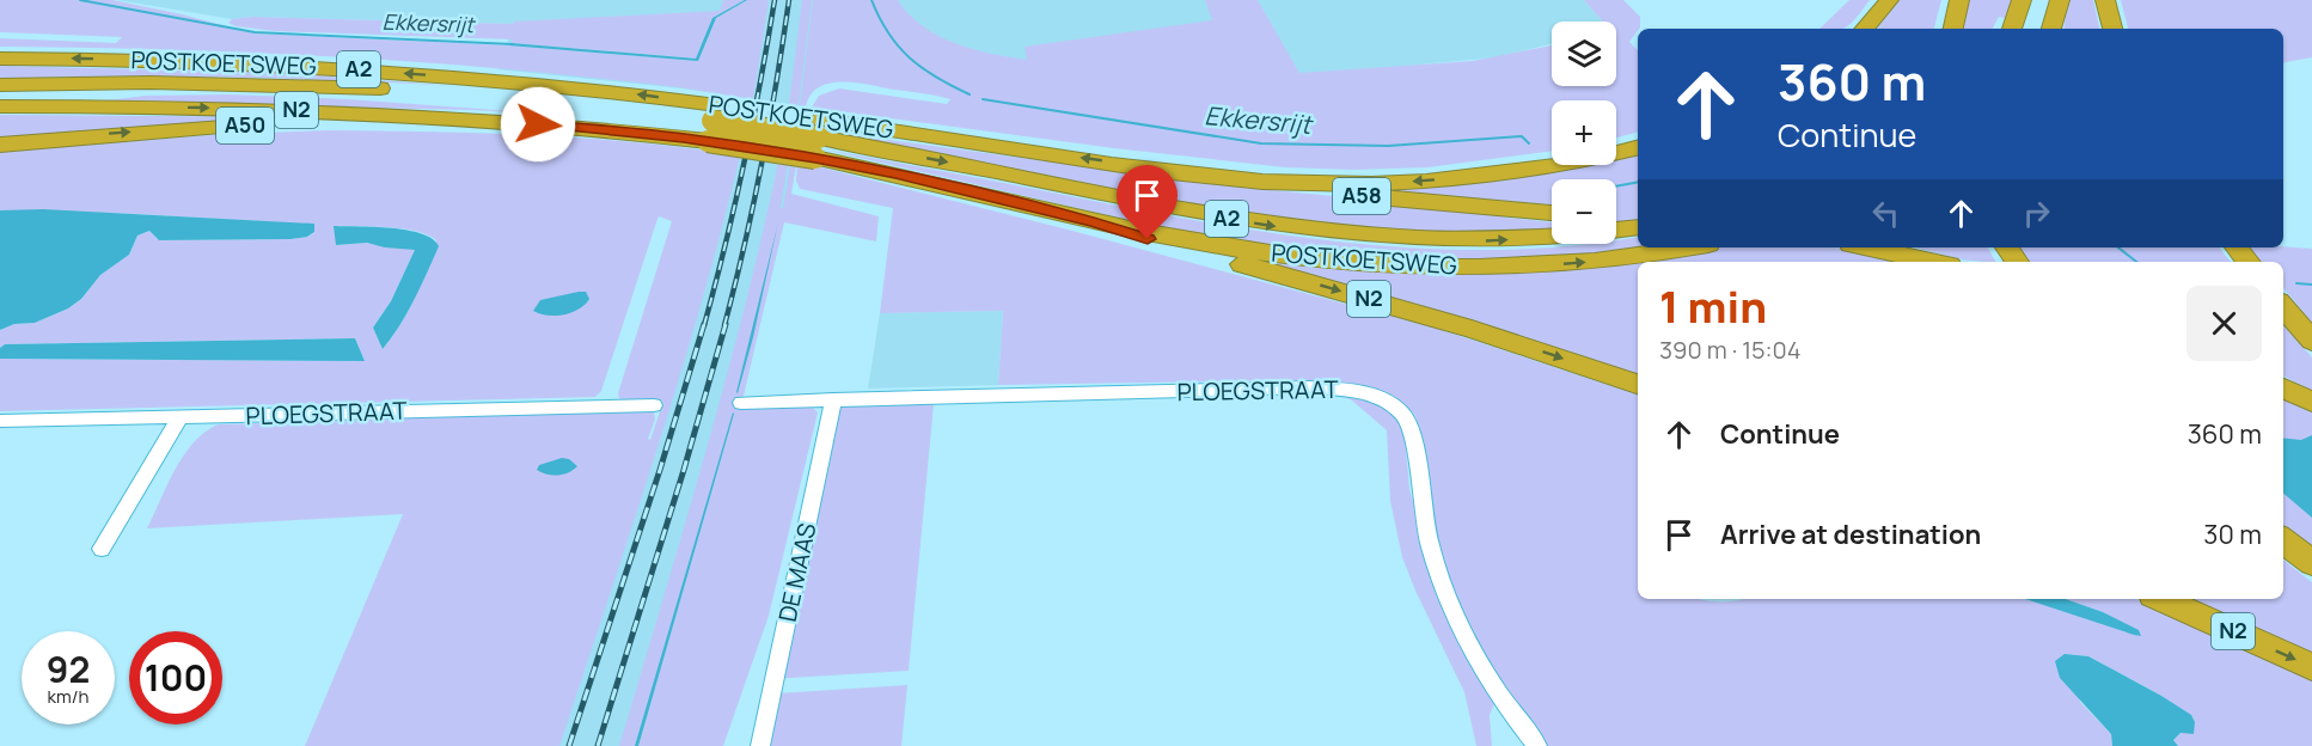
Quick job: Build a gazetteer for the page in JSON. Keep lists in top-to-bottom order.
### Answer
{
  "streets": {
    "highway": [
      "POSTKOETSWEG",
      "A2",
      "N2",
      "A50",
      "A58"
    ],
    "street": ["PLOEGSTRAAT", "DE MAAS"]
  },
  "crossings": [
    ["POSTKOETSWEG", "N2"],
    ["POSTKOETSWEG", "A50"],
    ["POSTKOETSWEG", "A58"],
    ["PLOEGSTRAAT", "DE MAAS"]
  ],
  "water": ["Ekkersrijt"],
  "page": {
    "map_buttons": ["+", "−"],
    "turn": ["360 m", "Continue"],
    "heading": ["1 min", "390 m · 15:04"],
    "list": [
      {
        "name": "Continue",
        "value": "360 m"
      },
      {
        "name": "Arrive at destination",
        "value": "30 m"
      }
    ],
    "speed": "92 km/h",
    "limit": "100"
  }
}
